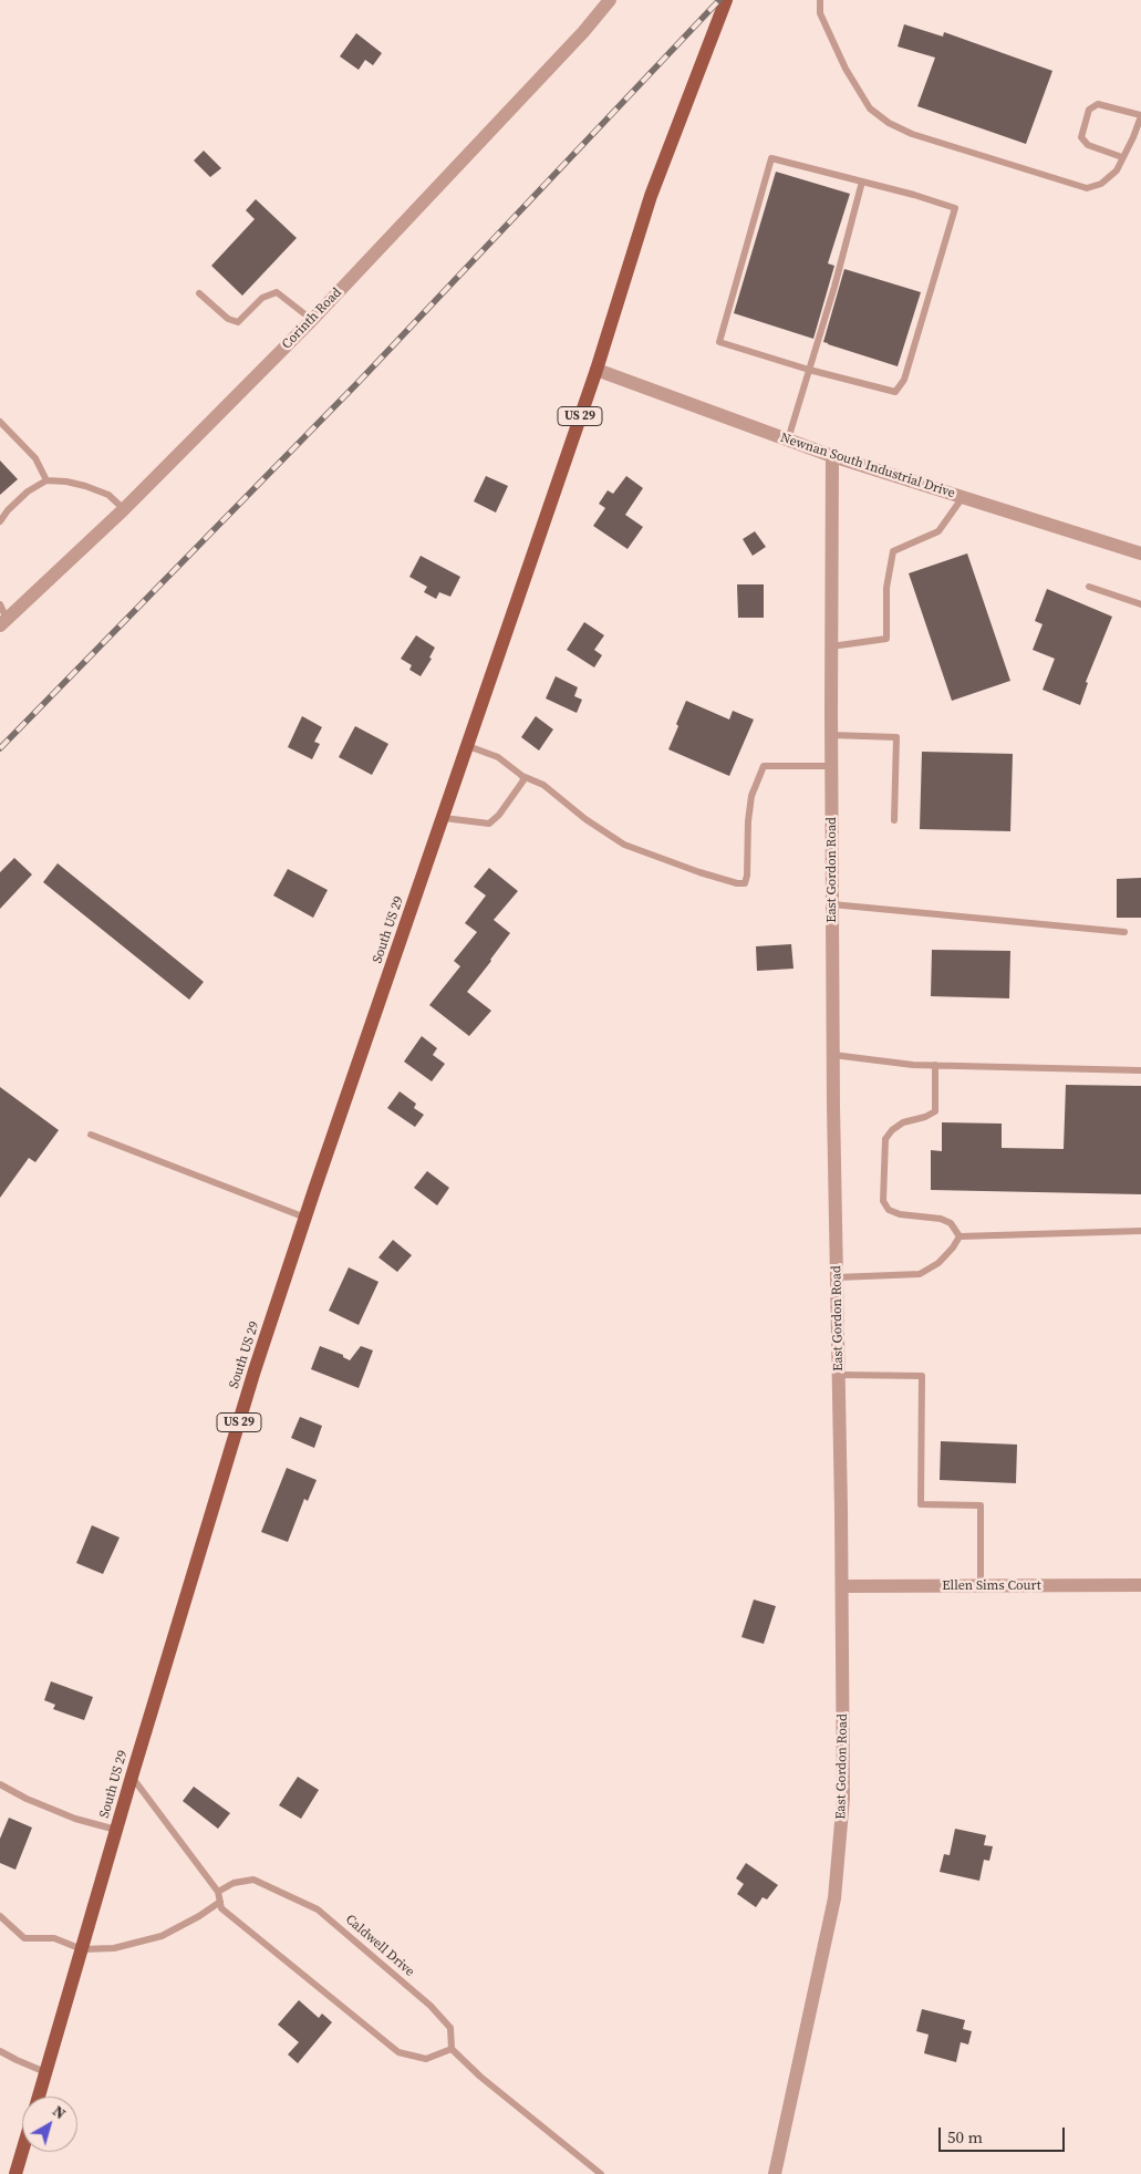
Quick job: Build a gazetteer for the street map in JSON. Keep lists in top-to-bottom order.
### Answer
{
  "streets": {
    "main road": ["US 29", "South US 29"],
    "street": [
      "Corinth Road",
      "Newnan South Industrial Drive",
      "East Gordon Road",
      "Ellen Sims Court"
    ],
    "lane": ["Caldwell Drive"]
  },
  "crossings": [
    ["US 29", "Newnan South Industrial Drive"],
    ["US 29", "South US 29"],
    ["Newnan South Industrial Drive", "East Gordon Road"],
    ["East Gordon Road", "Ellen Sims Court"]
  ],
  "scale_bar": "50 m",
  "north": "top right"
}
